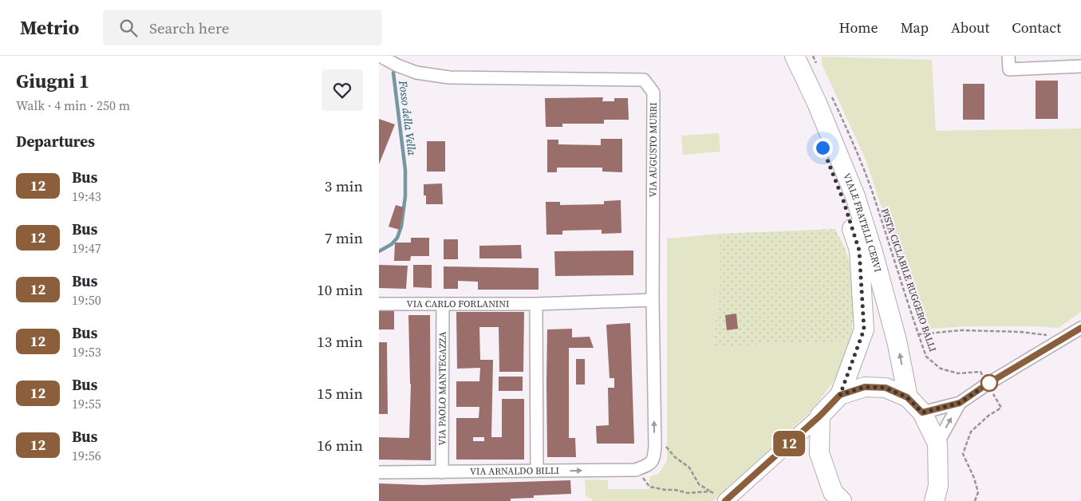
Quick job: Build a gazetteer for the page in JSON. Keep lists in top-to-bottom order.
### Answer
{
  "streets": {
    "main road": ["VIALE FRATELLI CERVI"],
    "street": [
      "VIA AUGUSTO MURRI",
      "VIA CARLO FORLANINI",
      "VIA PAOLO MANTEGAZZA",
      "VIA ARNALDO BILLI"
    ],
    "path": ["PISTA CICLABILE RUGGERO BALLI"]
  },
  "crossings": [
    ["VIA AUGUSTO MURRI", "VIA CARLO FORLANINI"],
    ["VIA AUGUSTO MURRI", "VIA ARNALDO BILLI"],
    ["VIA CARLO FORLANINI", "VIA PAOLO MANTEGAZZA"],
    ["VIA PAOLO MANTEGAZZA", "VIA ARNALDO BILLI"]
  ],
  "one_way": ["VIA ARNALDO BILLI"],
  "water": ["Fosso della Vella"],
  "lines": ["bus line 12"],
  "page": {
    "header": "Metrio",
    "search": "Search here",
    "nav": [
      "Home",
      "Map",
      "About",
      "Contact"
    ],
    "heading": [
      ["Giugni 1", "Walk · 4 min · 250 m"],
      "Departures"
    ],
    "on_map": "12",
    "list": [
      {
        "mark": "12",
        "name": "Bus",
        "note": "19:43",
        "value": "3 min"
      },
      {
        "mark": "12",
        "name": "Bus",
        "note": "19:47",
        "value": "7 min"
      },
      {
        "mark": "12",
        "name": "Bus",
        "note": "19:50",
        "value": "10 min"
      },
      {
        "mark": "12",
        "name": "Bus",
        "note": "19:53",
        "value": "13 min"
      },
      {
        "mark": "12",
        "name": "Bus",
        "note": "19:55",
        "value": "15 min"
      },
      {
        "mark": "12",
        "name": "Bus",
        "note": "19:56",
        "value": "16 min"
      }
    ]
  }
}
